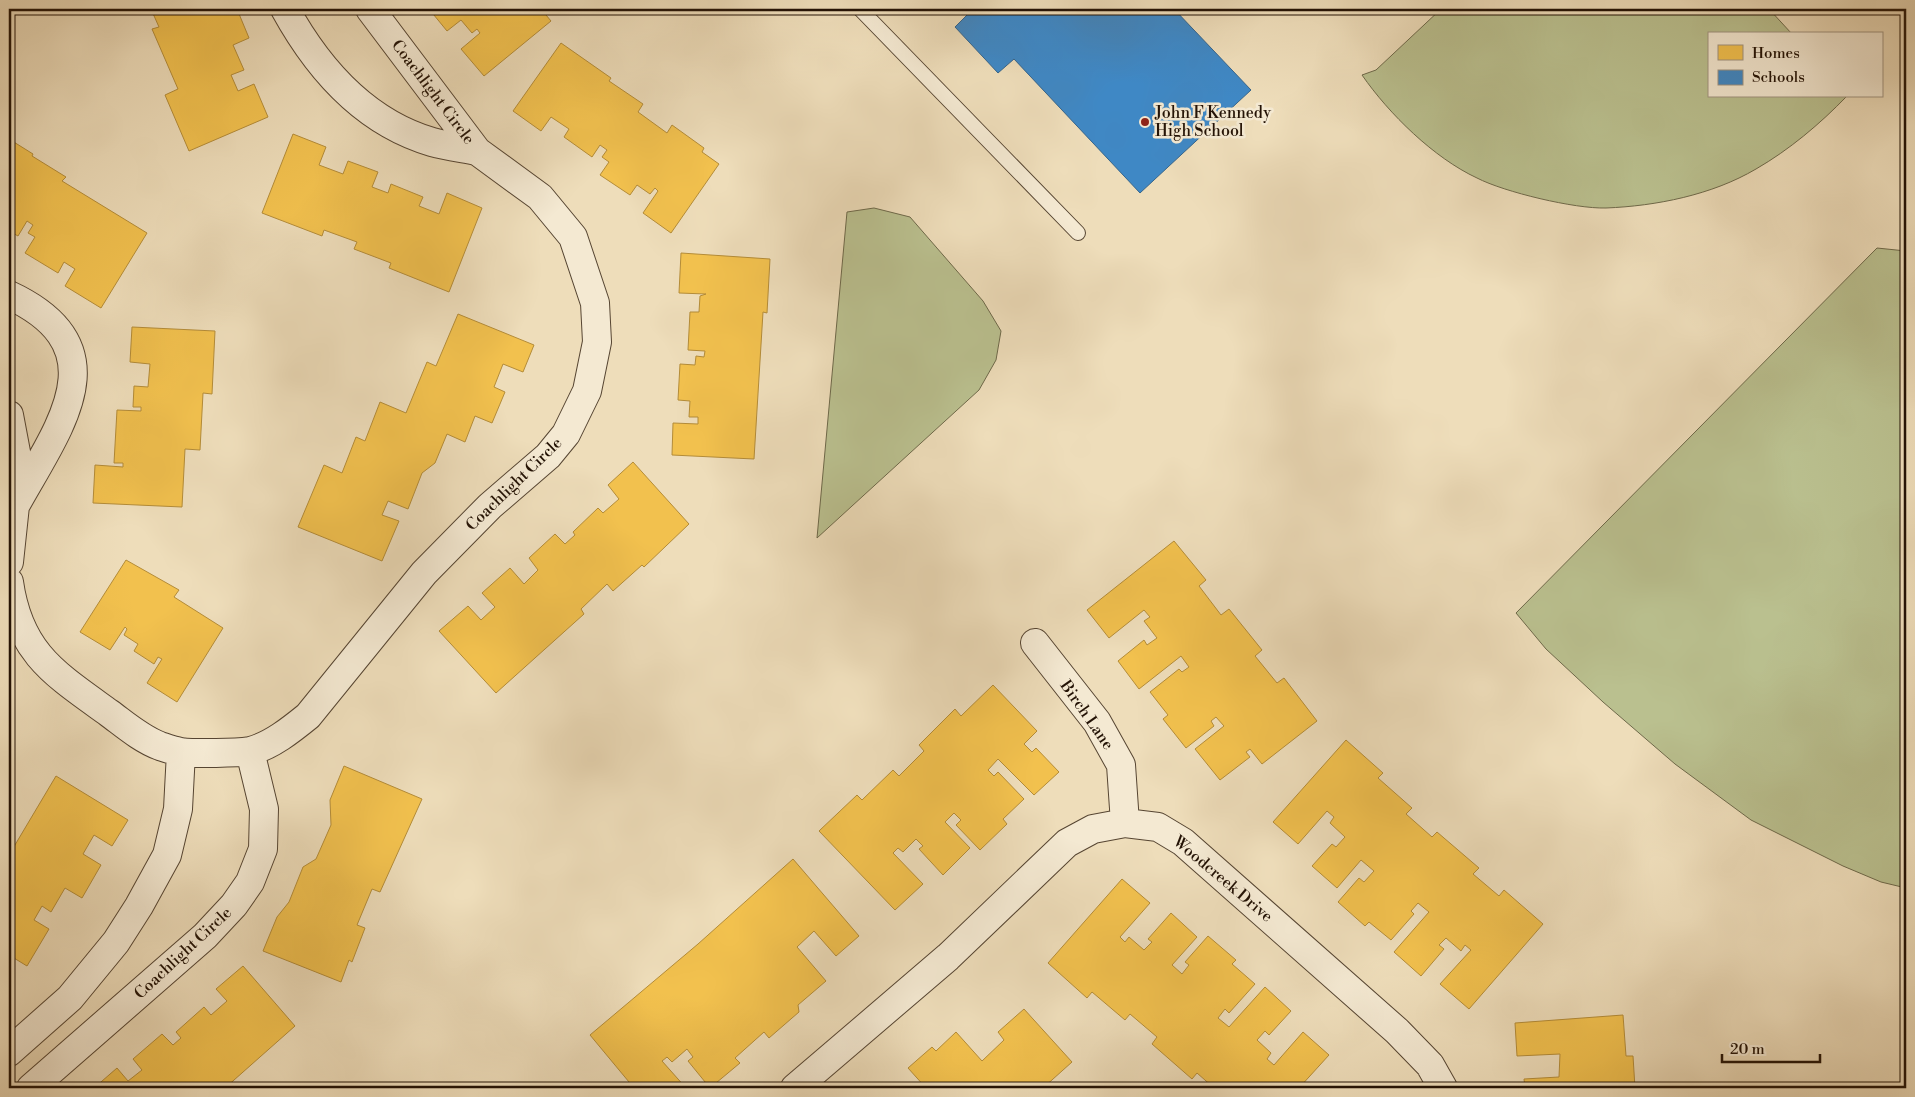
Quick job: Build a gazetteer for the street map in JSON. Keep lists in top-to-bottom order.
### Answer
{
  "streets": {
    "street": ["Coachlight Circle", "Birch Lane", "Woodcreek Drive"]
  },
  "crossings": [
    ["Birch Lane", "Woodcreek Drive"]
  ],
  "places": ["John F Kennedy High School"],
  "legend": ["Homes", "Schools"],
  "scale_bar": "20 m"
}
